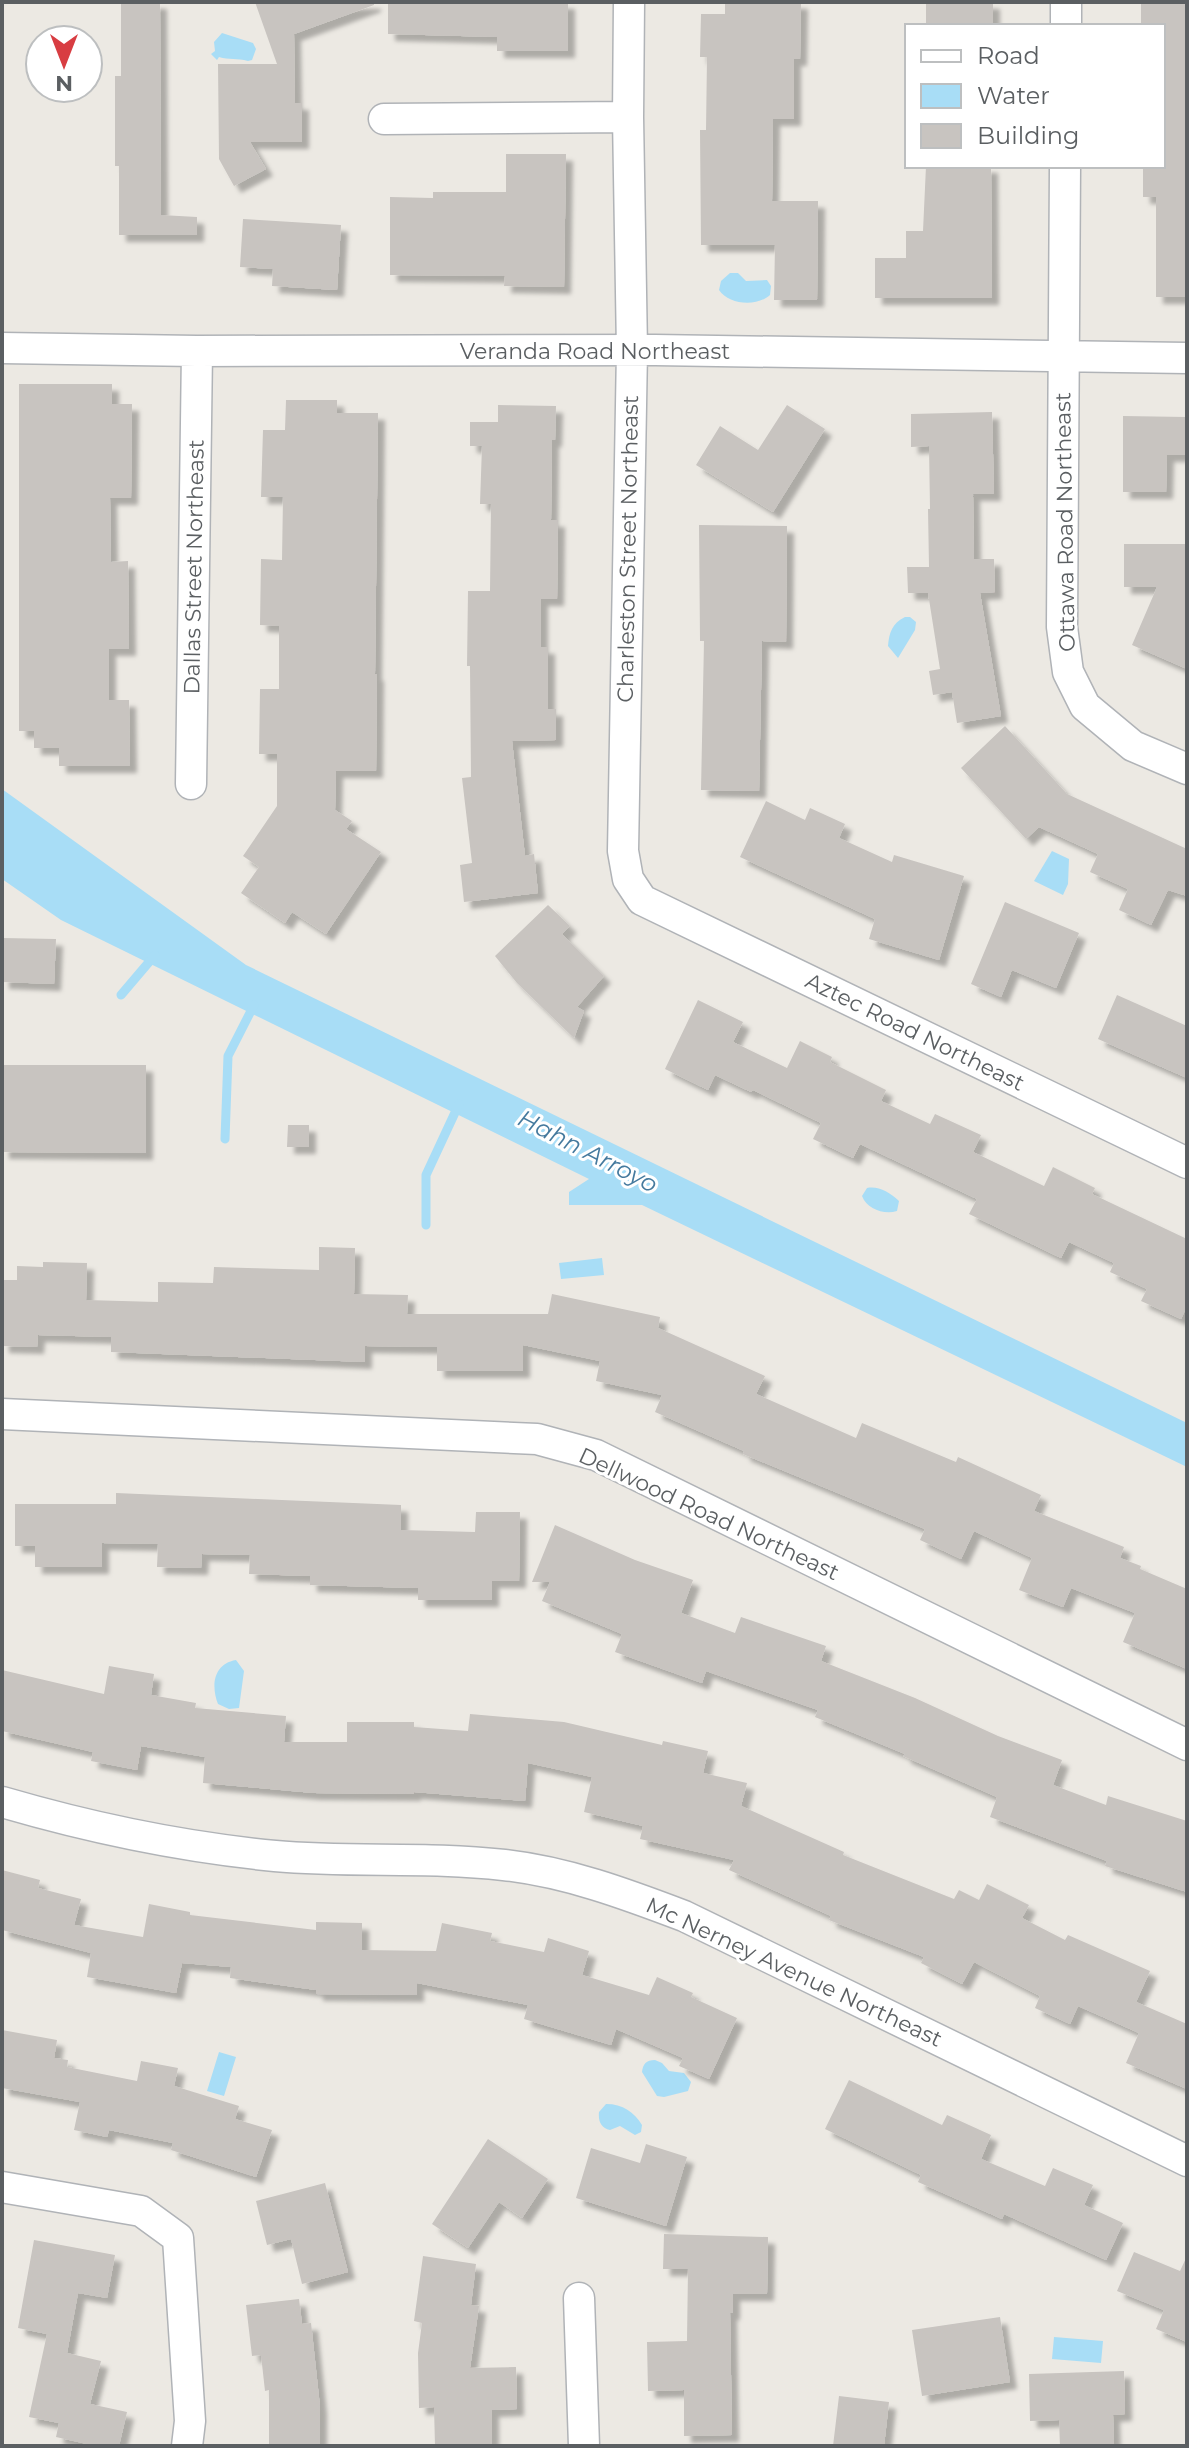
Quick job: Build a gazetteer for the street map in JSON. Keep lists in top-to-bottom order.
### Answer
{
  "streets": {
    "street": [
      "Veranda Road Northeast",
      "Ottawa Road Northeast",
      "Charleston Street Northeast",
      "Dallas Street Northeast",
      "Aztec Road Northeast",
      "Dellwood Road Northeast",
      "Mc Nerney Avenue Northeast"
    ]
  },
  "crossings": [
    ["Veranda Road Northeast", "Ottawa Road Northeast"],
    ["Veranda Road Northeast", "Charleston Street Northeast"],
    ["Veranda Road Northeast", "Dallas Street Northeast"],
    ["Charleston Street Northeast", "Aztec Road Northeast"]
  ],
  "water": ["Hahn Arroyo"],
  "legend": ["Road", "Water", "Building"],
  "north": "bottom"
}
